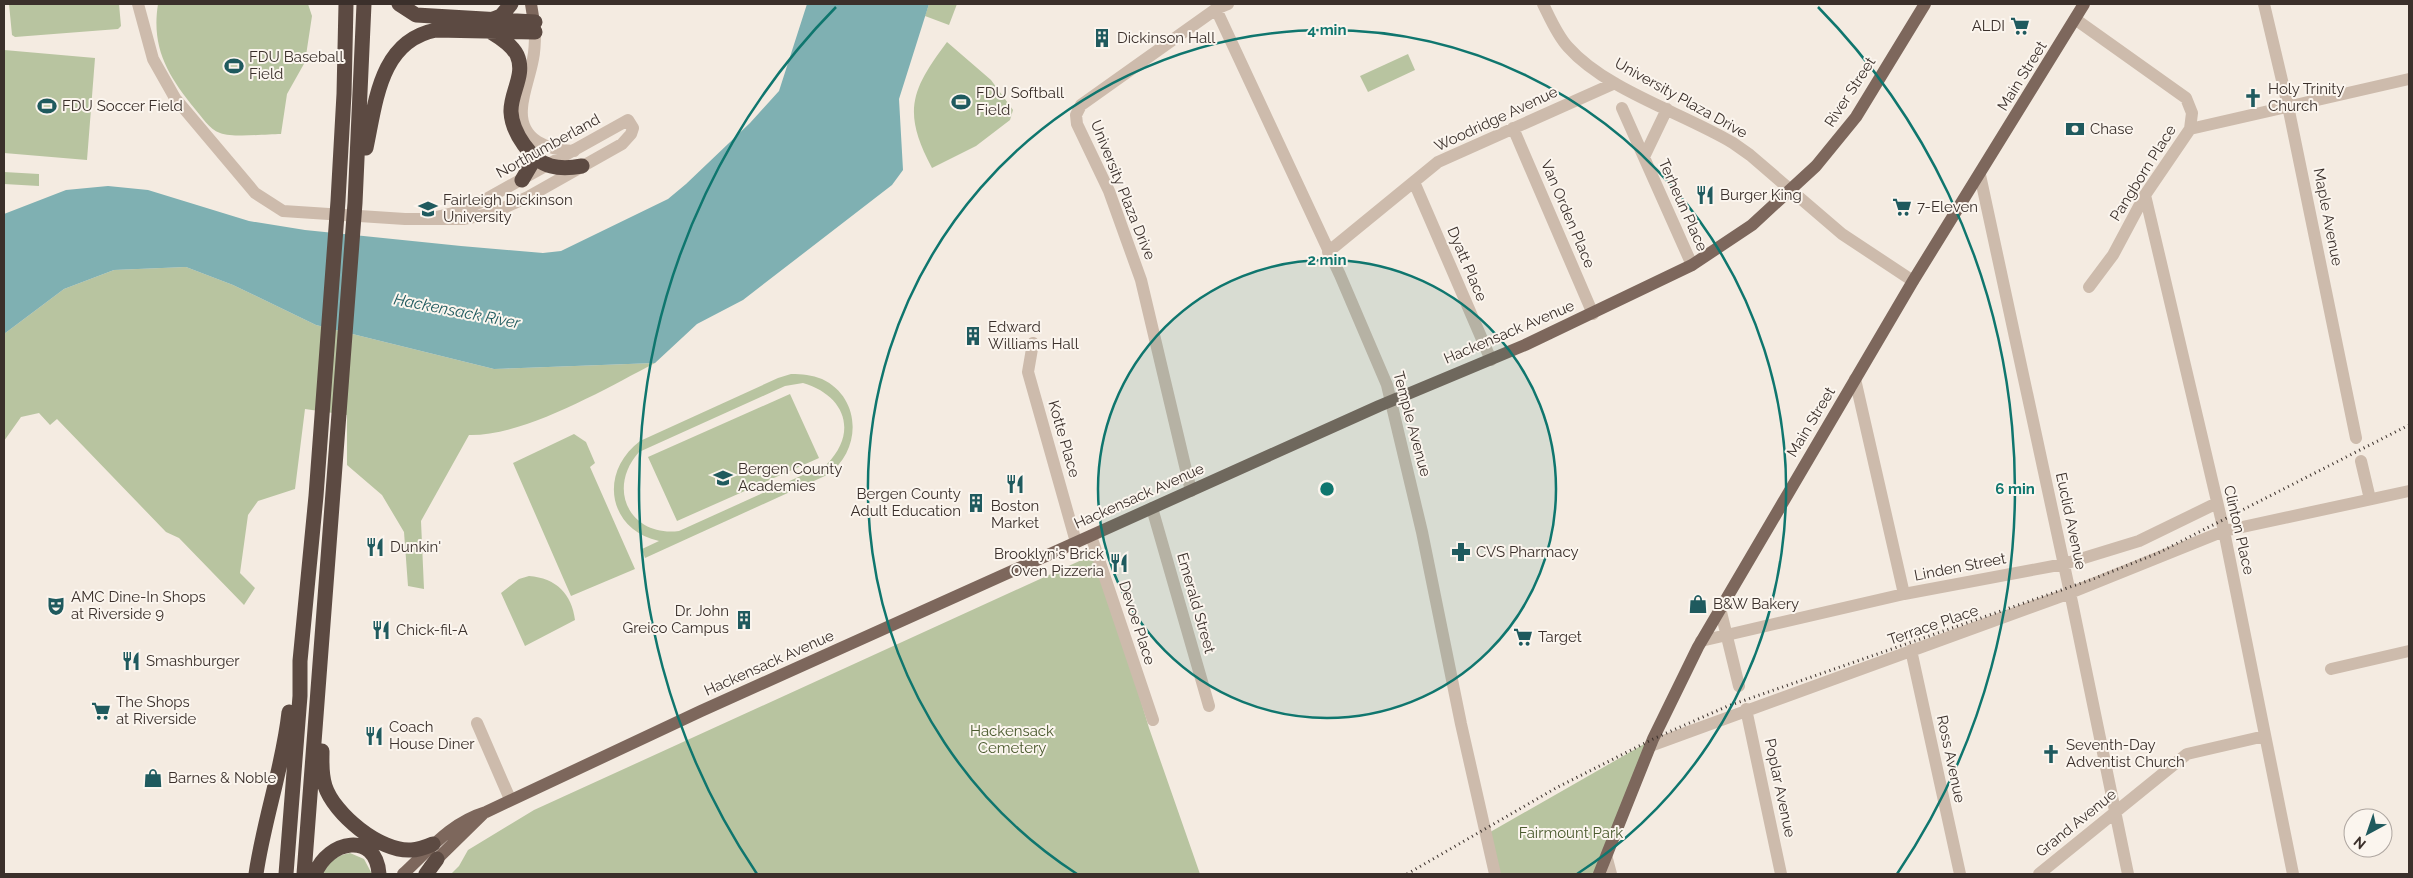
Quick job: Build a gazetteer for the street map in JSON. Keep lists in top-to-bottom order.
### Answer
{
  "streets": {
    "main road": ["Main Street", "River Street", "Hackensack Avenue"],
    "street": [
      "University Plaza Drive",
      "Woodridge Avenue",
      "Northumberland",
      "Pangborn Place",
      "Terheun Place",
      "Van Orden Place",
      "Maple Avenue",
      "Dyatt Place",
      "Temple Avenue",
      "Kotte Place",
      "Euclid Avenue",
      "Clinton Place",
      "Linden Street",
      "Emerald Street",
      "Devoe Place",
      "Terrace Place",
      "Ross Avenue",
      "Poplar Avenue",
      "Grand Avenue"
    ]
  },
  "crossings": [
    ["Main Street", "University Plaza Drive"],
    ["Main Street", "Pangborn Place"],
    ["Main Street", "Euclid Avenue"],
    ["Main Street", "Linden Street"],
    ["Main Street", "Terrace Place"],
    ["River Street", "University Plaza Drive"],
    ["River Street", "Hackensack Avenue"],
    ["University Plaza Drive", "Woodridge Avenue"],
    ["University Plaza Drive", "Terheun Place"],
    ["University Plaza Drive", "Hackensack Avenue"],
    ["University Plaza Drive", "Temple Avenue"],
    ["Woodridge Avenue", "Van Orden Place"],
    ["Woodridge Avenue", "Dyatt Place"],
    ["Woodridge Avenue", "Temple Avenue"],
    ["Pangborn Place", "Clinton Place"],
    ["Terheun Place", "Hackensack Avenue"],
    ["Van Orden Place", "Hackensack Avenue"],
    ["Dyatt Place", "Hackensack Avenue"],
    ["Hackensack Avenue", "Temple Avenue"],
    ["Hackensack Avenue", "Kotte Place"],
    ["Hackensack Avenue", "Emerald Street"],
    ["Hackensack Avenue", "Devoe Place"],
    ["Euclid Avenue", "Linden Street"],
    ["Euclid Avenue", "Terrace Place"],
    ["Euclid Avenue", "Grand Avenue"],
    ["Clinton Place", "Linden Street"],
    ["Clinton Place", "Terrace Place"],
    ["Clinton Place", "Grand Avenue"],
    ["Terrace Place", "Ross Avenue"],
    ["Terrace Place", "Poplar Avenue"]
  ],
  "water": ["Hackensack River"],
  "parks": ["Hackensack Cemetery", "Fairmount Park"],
  "places": {
    "supermarket": [
      "ALDI",
      "7-Eleven",
      "Target",
      "The Shops at Riverside"
    ],
    "building": [
      "Dickinson Hall",
      "Edward Williams Hall",
      "Bergen County Adult Education",
      "Dr. John Greico Campus"
    ],
    "sports": ["FDU Baseball Field", "FDU Softball Field", "FDU Soccer Field"],
    "church": ["Holy Trinity Church", "Seventh-Day Adventist Church"],
    "bank": ["Chase"],
    "restaurant": [
      "Burger King",
      "Boston Market",
      "Dunkin'",
      "Brooklyn's Brick Oven Pizzeria",
      "Chick-fil-A",
      "Smashburger",
      "Coach House Diner"
    ],
    "school or university": ["Fairleigh Dickinson University", "Bergen County Academies"],
    "pharmacy": ["CVS Pharmacy"],
    "shop": ["B&W Bakery", "Barnes & Noble"],
    "theatre": ["AMC Dine-In Shops at Riverside 9"]
  },
  "north": "bottom left",
  "rings": ["4 min", "2 min", "6 min"]
}
